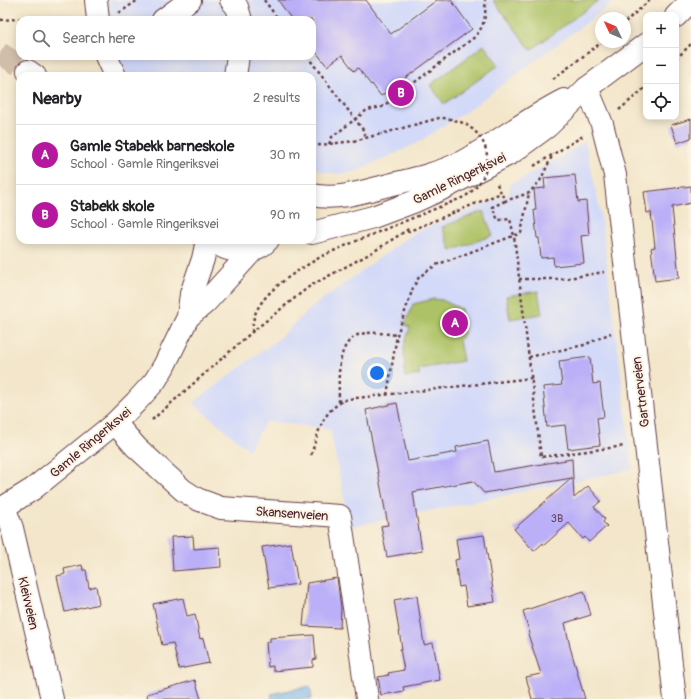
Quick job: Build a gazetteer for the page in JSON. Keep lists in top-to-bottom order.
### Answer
{
  "streets": {
    "street": [
      "Gamle Ringeriksvei",
      "Gartnerveien",
      "Skansenveien",
      "Kleivveien"
    ]
  },
  "crossings": [
    ["Gamle Ringeriksvei", "Gartnerveien"],
    ["Gamle Ringeriksvei", "Skansenveien"],
    ["Gamle Ringeriksvei", "Kleivveien"]
  ],
  "house_numbers": ["3B"],
  "north": "top left",
  "page": {
    "map_buttons": ["+", "−"],
    "search": "Search here",
    "heading": ["Nearby", "2 results"],
    "pins": ["B", "A"],
    "list": [
      {
        "mark": "A",
        "name": "Gamle Stabekk barneskole",
        "note": "School · Gamle Ringeriksvei",
        "value": "30 m"
      },
      {
        "mark": "B",
        "name": "Stabekk skole",
        "note": "School · Gamle Ringeriksvei",
        "value": "90 m"
      }
    ]
  }
}
